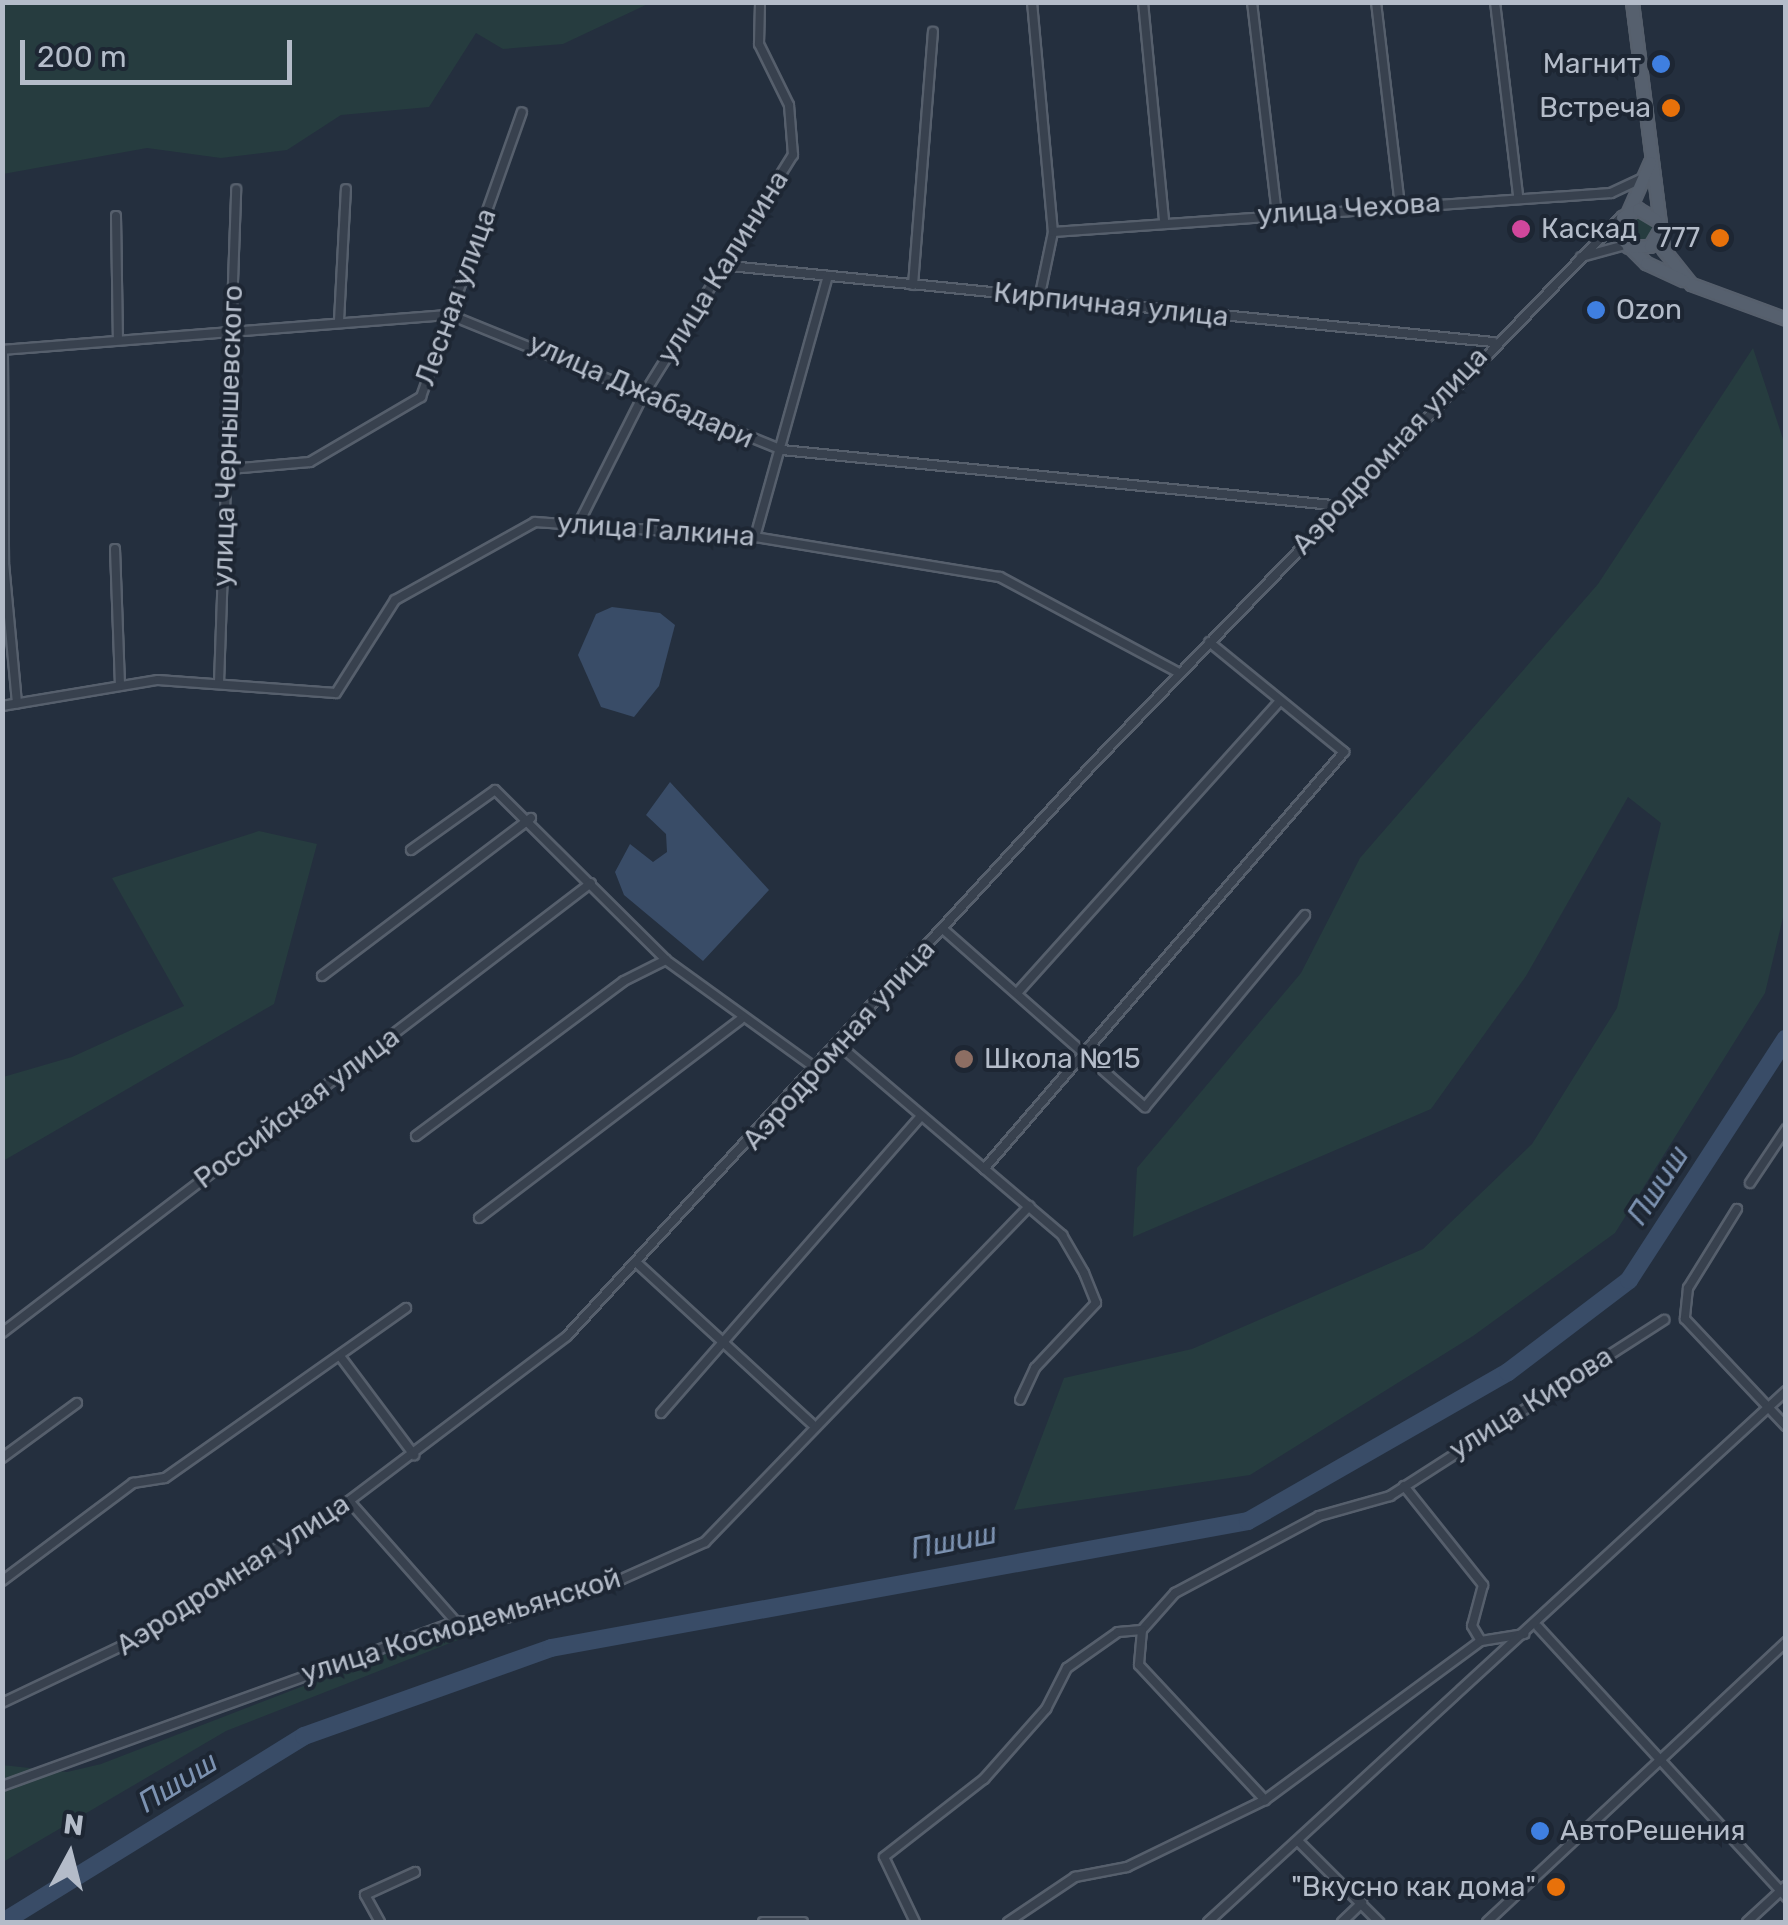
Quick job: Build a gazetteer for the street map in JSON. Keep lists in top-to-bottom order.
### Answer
{
  "streets": {
    "street": [
      "улица Чехова",
      "улица Калинина",
      "Лесная улица",
      "Кирпичная улица",
      "улица Джабадари",
      "улица Чернышевского",
      "Аэродромная улица",
      "улица Галкина",
      "Российская улица",
      "улица Кирова",
      "улица Космодемьянской"
    ]
  },
  "crossings": [
    ["улица Калинина", "Кирпичная улица"],
    ["улица Калинина", "улица Джабадари"],
    ["улица Калинина", "улица Галкина"],
    ["Лесная улица", "улица Джабадари"],
    ["Лесная улица", "улица Чернышевского"],
    ["Кирпичная улица", "Аэродромная улица"],
    ["улица Джабадари", "улица Чернышевского"],
    ["улица Джабадари", "Аэродромная улица"],
    ["улица Чернышевского", "улица Галкина"],
    ["Аэродромная улица", "улица Галкина"]
  ],
  "water": ["Пшиш"],
  "places": [
    "Магнит",
    "Встреча",
    "Каскад",
    "777",
    "Ozon",
    "Школа №15",
    "АвтоРешения",
    "\"Вкусно как дома\""
  ],
  "scale_bar": "200 m",
  "north": "top"
}
